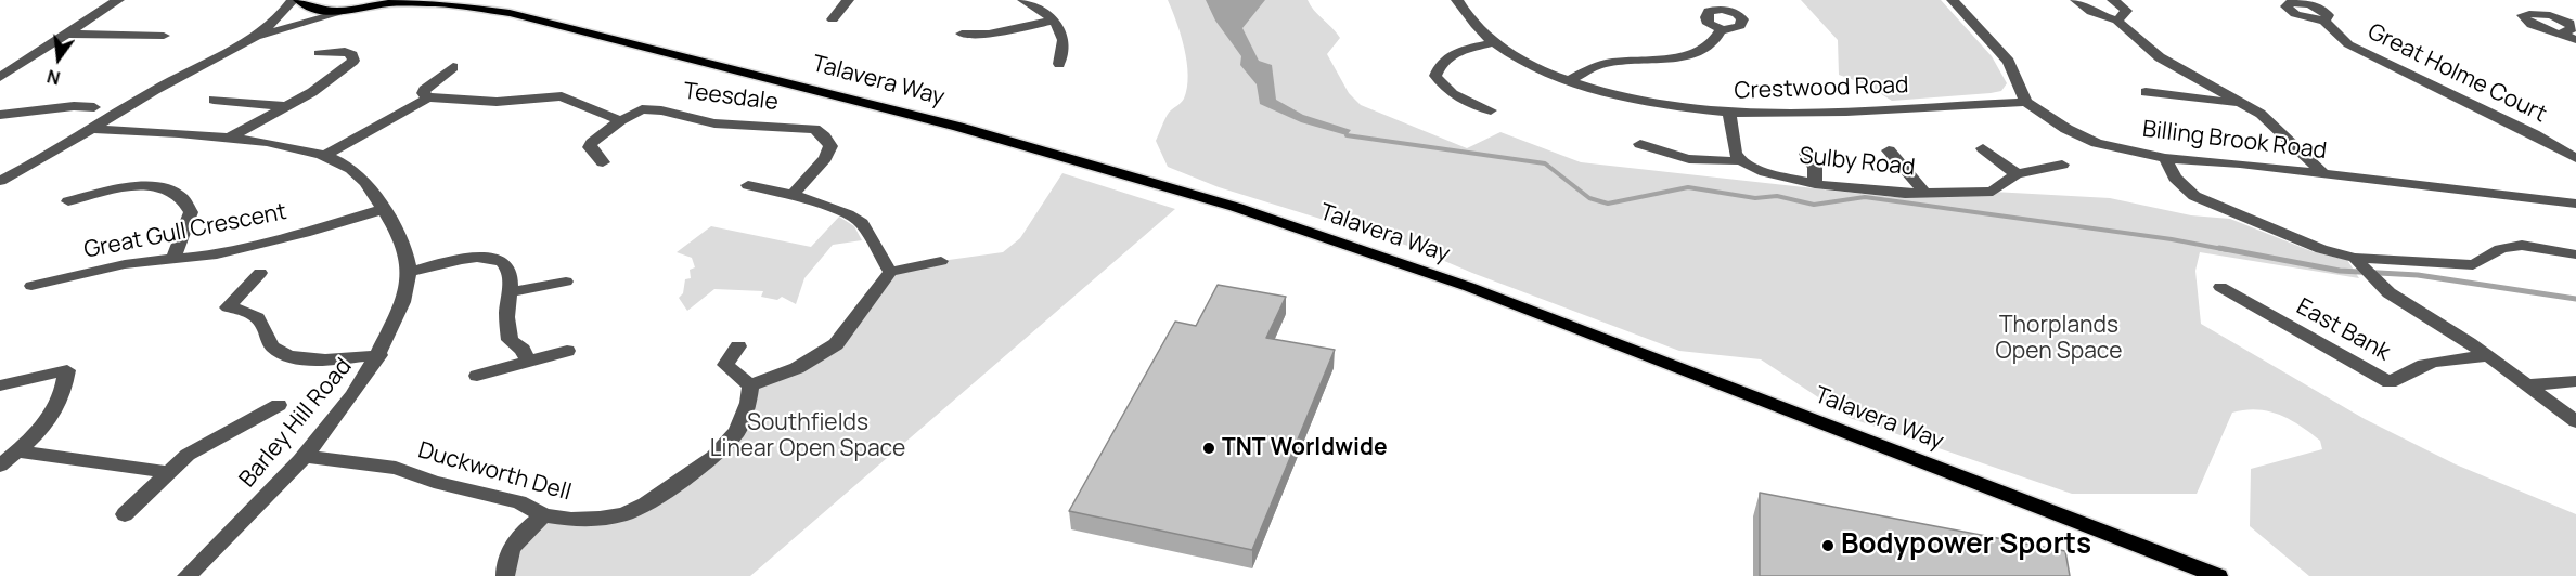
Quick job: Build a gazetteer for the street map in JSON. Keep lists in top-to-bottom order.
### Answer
{
  "streets": {
    "main road": ["Talavera Way"],
    "street": [
      "Great Holme Court",
      "Crestwood Road",
      "Teesdale",
      "Billing Brook Road",
      "Sulby Road",
      "Great Gull Crescent",
      "East Bank",
      "Barley Hill Road",
      "Duckworth Dell"
    ]
  },
  "crossings": [
    ["Crestwood Road", "Billing Brook Road"],
    ["Great Gull Crescent", "Barley Hill Road"],
    ["Barley Hill Road", "Duckworth Dell"]
  ],
  "parks": ["Thorplands Open Space", "Southfields Linear Open Space"],
  "places": ["TNT Worldwide", "Bodypower Sports"],
  "north": "bottom"
}
